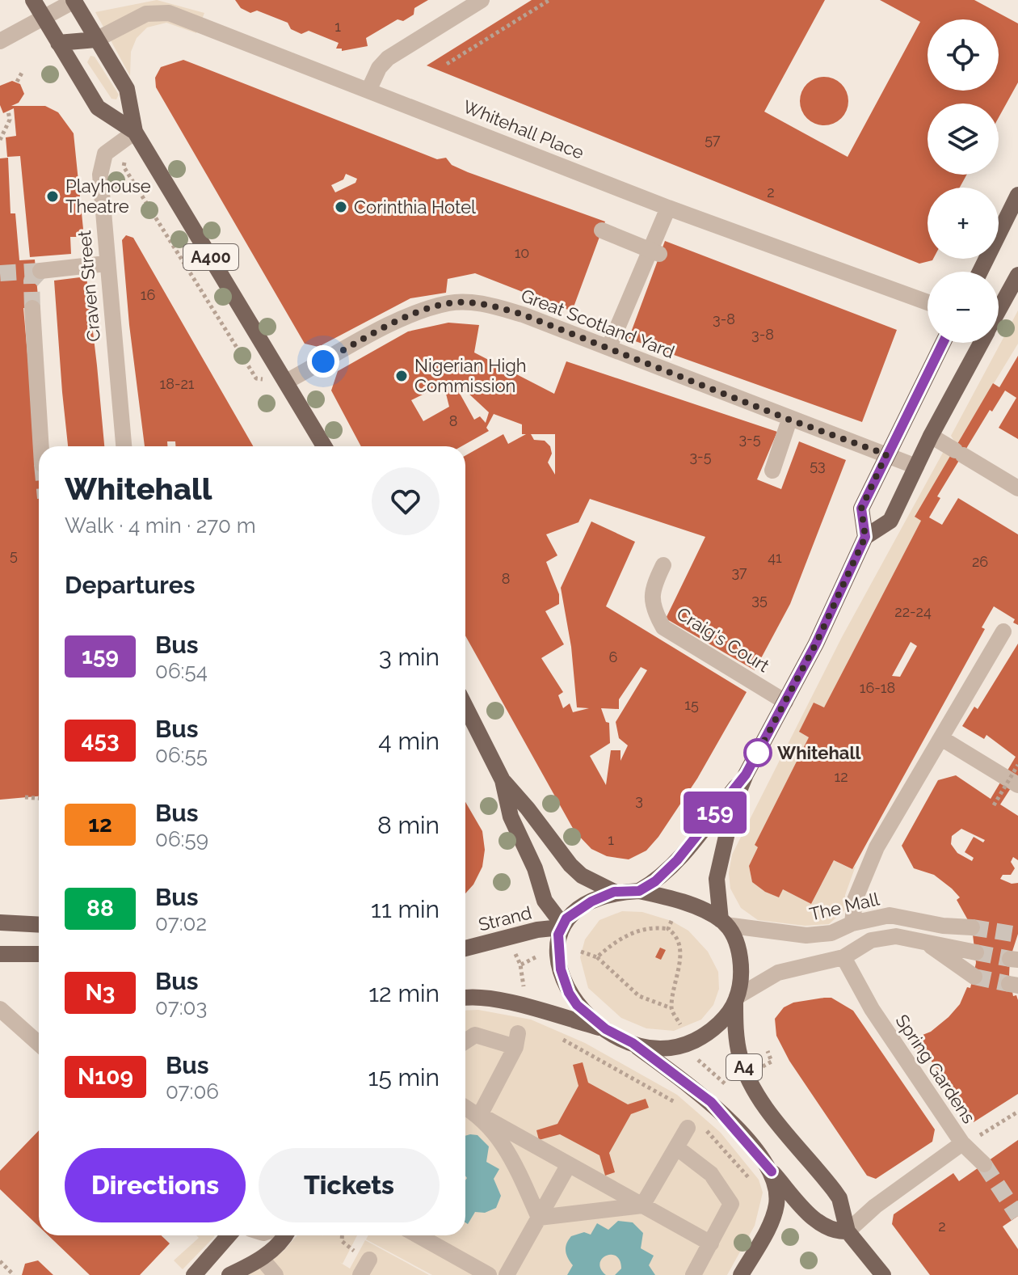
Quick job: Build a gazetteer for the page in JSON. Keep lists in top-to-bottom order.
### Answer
{
  "streets": {
    "main road": ["A400", "Strand", "A4"],
    "street": [
      "Whitehall Place",
      "Craven Street",
      "Great Scotland Yard",
      "Craig's Court",
      "The Mall",
      "Spring Gardens"
    ]
  },
  "crossings": [
    ["Whitehall Place", "A400"],
    ["A400", "Craven Street"],
    ["A400", "Great Scotland Yard"],
    ["A4", "Spring Gardens"]
  ],
  "places": [
    "Playhouse Theatre",
    "Corinthia Hotel",
    "Nigerian High Commission",
    "Whitehall"
  ],
  "lines": ["bus line 159"],
  "house_numbers": [
    "1",
    "57",
    "2",
    "10",
    "16",
    "3-8",
    "3-8",
    "18-21",
    "8",
    "3-5",
    "3-5",
    "53",
    "5",
    "41",
    "26",
    "37",
    "8",
    "35",
    "22-24",
    "6",
    "16-18",
    "15",
    "12",
    "3",
    "1",
    "2"
  ],
  "page": {
    "on_map": "159",
    "map_buttons": ["+", "−"],
    "heading": [
      ["Whitehall", "Walk · 4 min · 270 m"],
      "Departures"
    ],
    "list": [
      {
        "mark": "159",
        "name": "Bus",
        "note": "06:54",
        "value": "3 min"
      },
      {
        "mark": "453",
        "name": "Bus",
        "note": "06:55",
        "value": "4 min"
      },
      {
        "mark": "12",
        "name": "Bus",
        "note": "06:59",
        "value": "8 min"
      },
      {
        "mark": "88",
        "name": "Bus",
        "note": "07:02",
        "value": "11 min"
      },
      {
        "mark": "N3",
        "name": "Bus",
        "note": "07:03",
        "value": "12 min"
      },
      {
        "mark": "N109",
        "name": "Bus",
        "note": "07:06",
        "value": "15 min"
      }
    ],
    "buttons": ["Directions", "Tickets"]
  }
}
